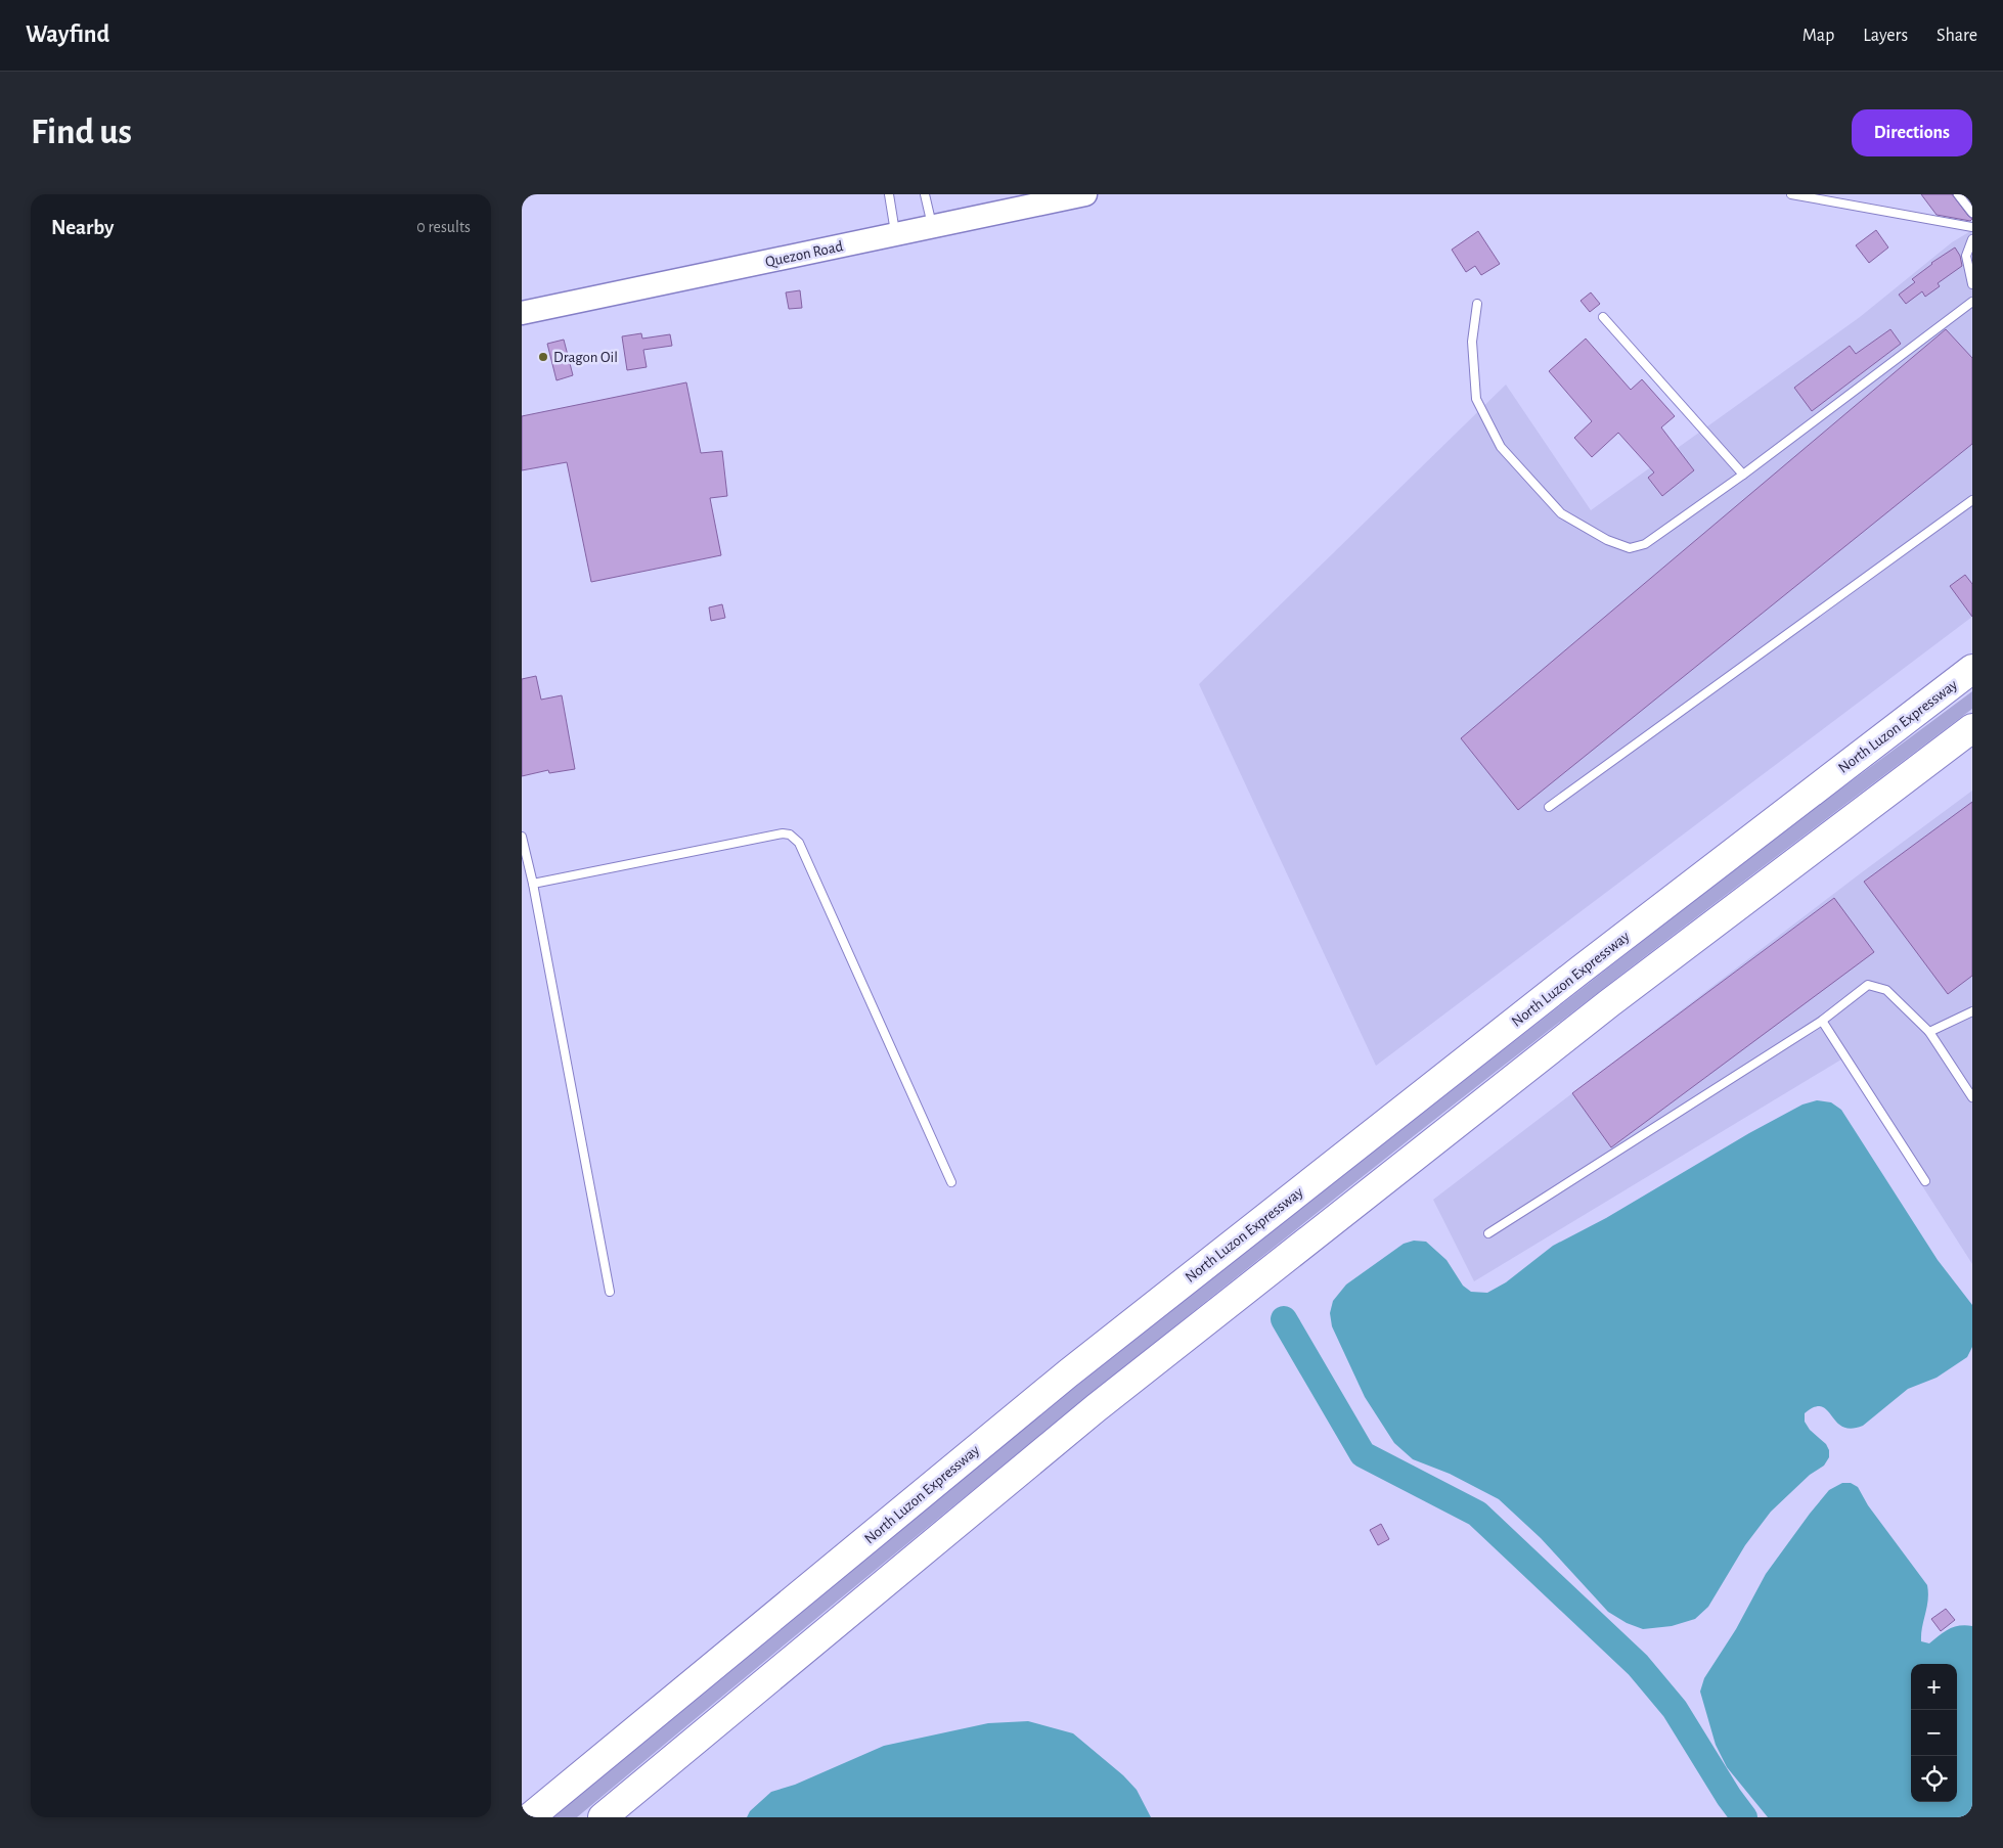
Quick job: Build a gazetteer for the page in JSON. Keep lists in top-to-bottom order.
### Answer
{
  "streets": {
    "highway": ["North Luzon Expressway"],
    "main road": ["Quezon Road"]
  },
  "places": ["Dragon Oil"],
  "page": {
    "header": "Wayfind",
    "nav": ["Map", "Layers", "Share"],
    "buttons": "Directions",
    "title": "Find us",
    "heading": ["Nearby", "0 results"],
    "map_buttons": ["+", "−"]
  }
}
